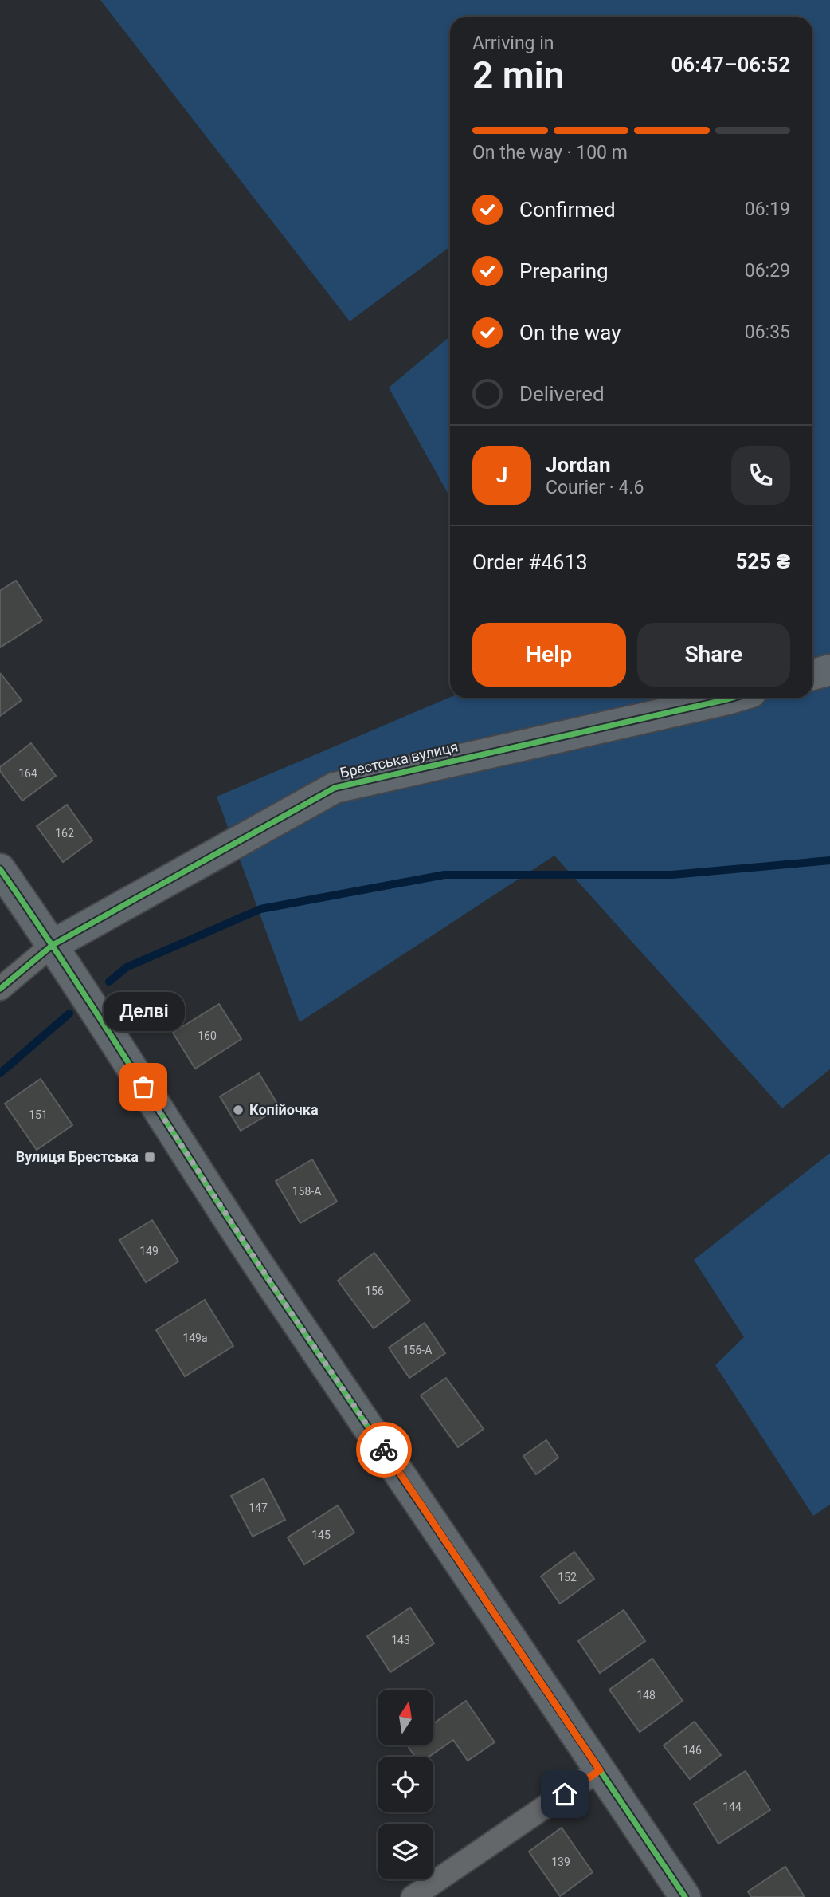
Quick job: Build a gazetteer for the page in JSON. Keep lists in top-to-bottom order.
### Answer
{
  "streets": {
    "street": ["Брестська вулиця"]
  },
  "places": {
    "other": ["Делві", "Копійочка"],
    "transit": ["Вулиця Брестська"]
  },
  "house_numbers": [
    "164",
    "162",
    "160",
    "151",
    "158-А",
    "149",
    "156",
    "149а",
    "156-А",
    "147",
    "145",
    "152",
    "143",
    "148",
    "146",
    "144",
    "139"
  ],
  "north": "top",
  "page": {
    "heading": ["2 min", "Arriving in", "06:47–06:52"],
    "panel": [
      "Jordan",
      "Courier · 4.6",
      "Order #4613",
      "525 ₴"
    ],
    "bar": "On the way · 100 m",
    "list": [
      ["Confirmed", "06:19"],
      ["Preparing", "06:29"],
      ["On the way", "06:35"],
      "Delivered"
    ],
    "round": "J",
    "buttons": ["Help", "Share"],
    "bubble": "Делві"
  }
}
